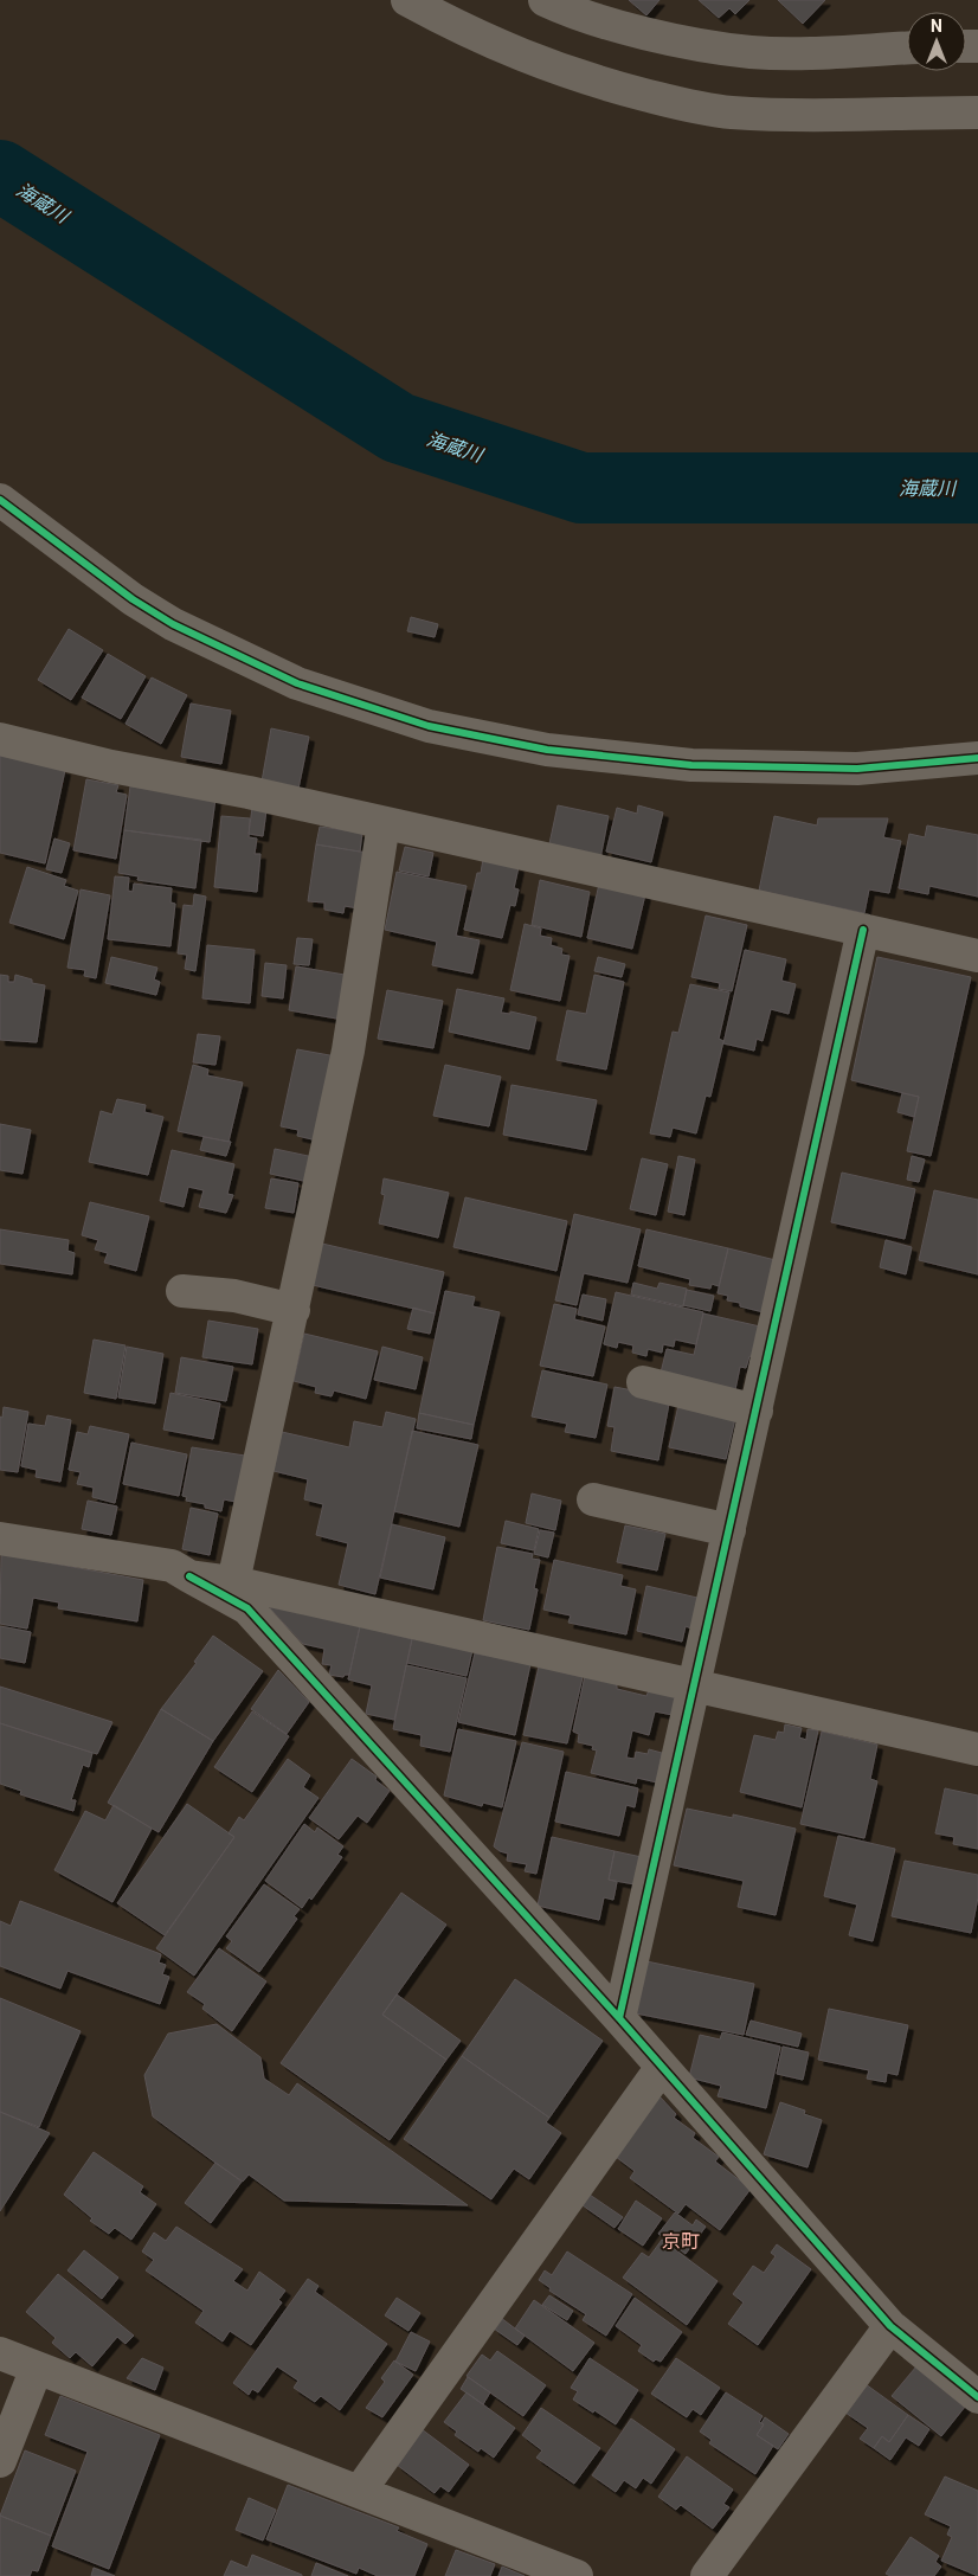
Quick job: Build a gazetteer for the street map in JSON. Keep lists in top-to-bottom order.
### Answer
{
  "districts": ["京町"],
  "water": ["海蔵川"],
  "north": "top"
}
